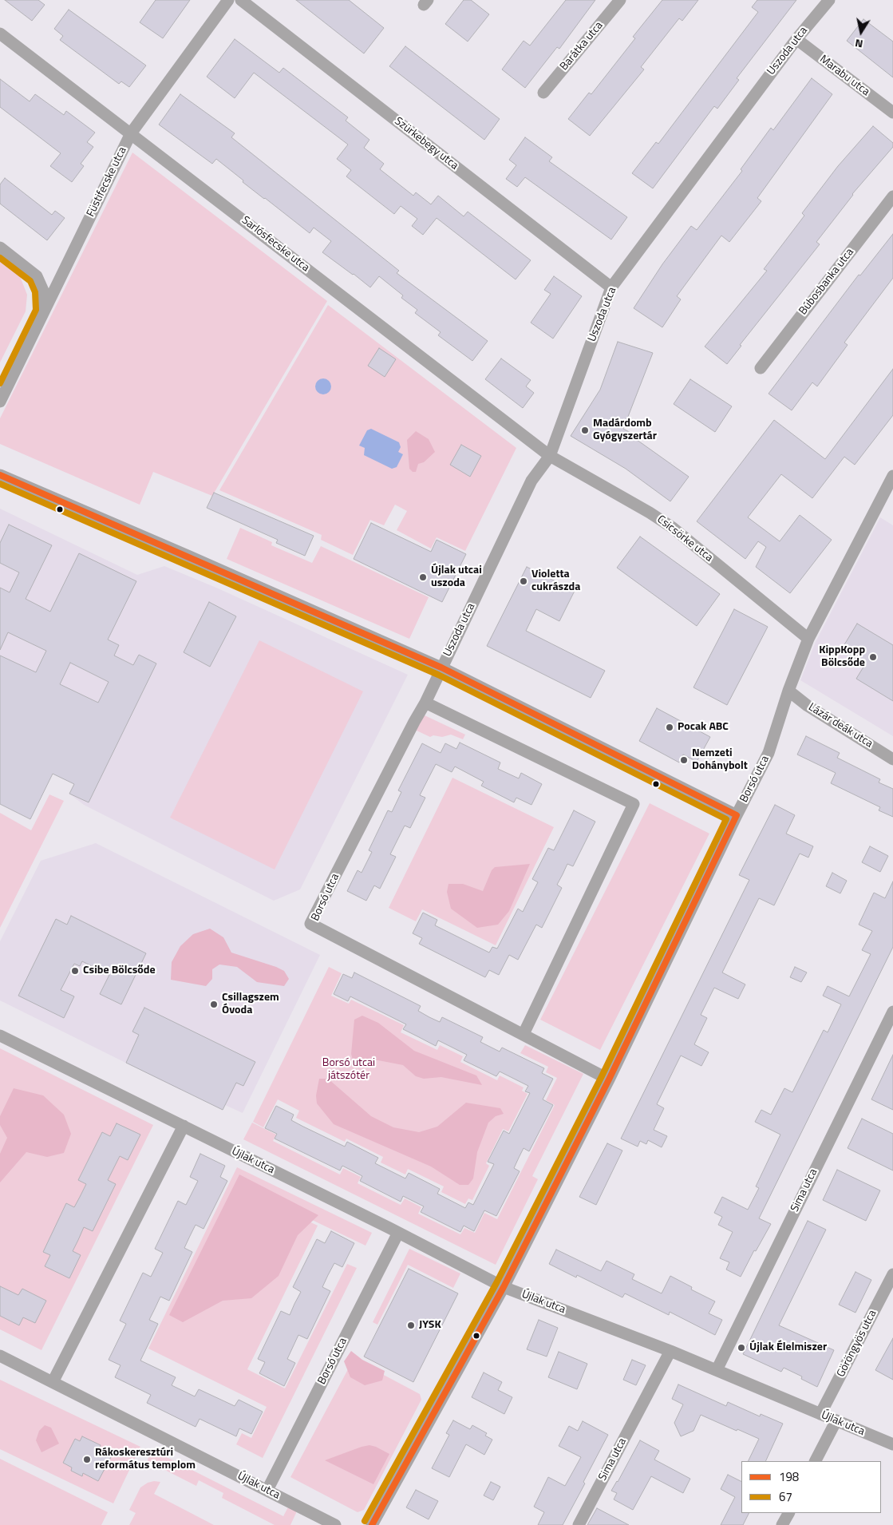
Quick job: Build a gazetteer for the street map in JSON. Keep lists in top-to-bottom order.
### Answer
{
  "streets": {
    "street": [
      "Barátka utca",
      "Uszoda utca",
      "Marabu utca",
      "Szürkebegy utca",
      "Füstifecske utca",
      "Sarlósfecske utca",
      "Búbosbanka utca",
      "Csicsörke utca",
      "Lázár deák utca",
      "Borsó utca",
      "Újlak utca",
      "Sima utca",
      "Göröngyös utca"
    ]
  },
  "crossings": [
    ["Uszoda utca", "Marabu utca"],
    ["Uszoda utca", "Szürkebegy utca"],
    ["Uszoda utca", "Sarlósfecske utca"],
    ["Uszoda utca", "Csicsörke utca"],
    ["Uszoda utca", "Borsó utca"],
    ["Füstifecske utca", "Sarlósfecske utca"],
    ["Sarlósfecske utca", "Csicsörke utca"],
    ["Csicsörke utca", "Borsó utca"],
    ["Lázár deák utca", "Borsó utca"],
    ["Borsó utca", "Újlak utca"],
    ["Újlak utca", "Sima utca"],
    ["Újlak utca", "Göröngyös utca"]
  ],
  "parks": ["Borsó utcai játszótér"],
  "places": [
    "Madárdomb Gyógyszertár",
    "Újlak utcai uszoda",
    "Violetta cukrászda",
    "KippKopp Bölcsőde",
    "Pocak ABC",
    "Nemzeti Dohánybolt",
    "Csibe Bölcsőde",
    "Csillagszem Óvoda",
    "JYSK",
    "Újlak Élelmiszer",
    "Rákoskeresztúri református templom"
  ],
  "lines": ["transit line 67", "transit line 198"],
  "legend": ["198", "67"],
  "north": "bottom"
}
